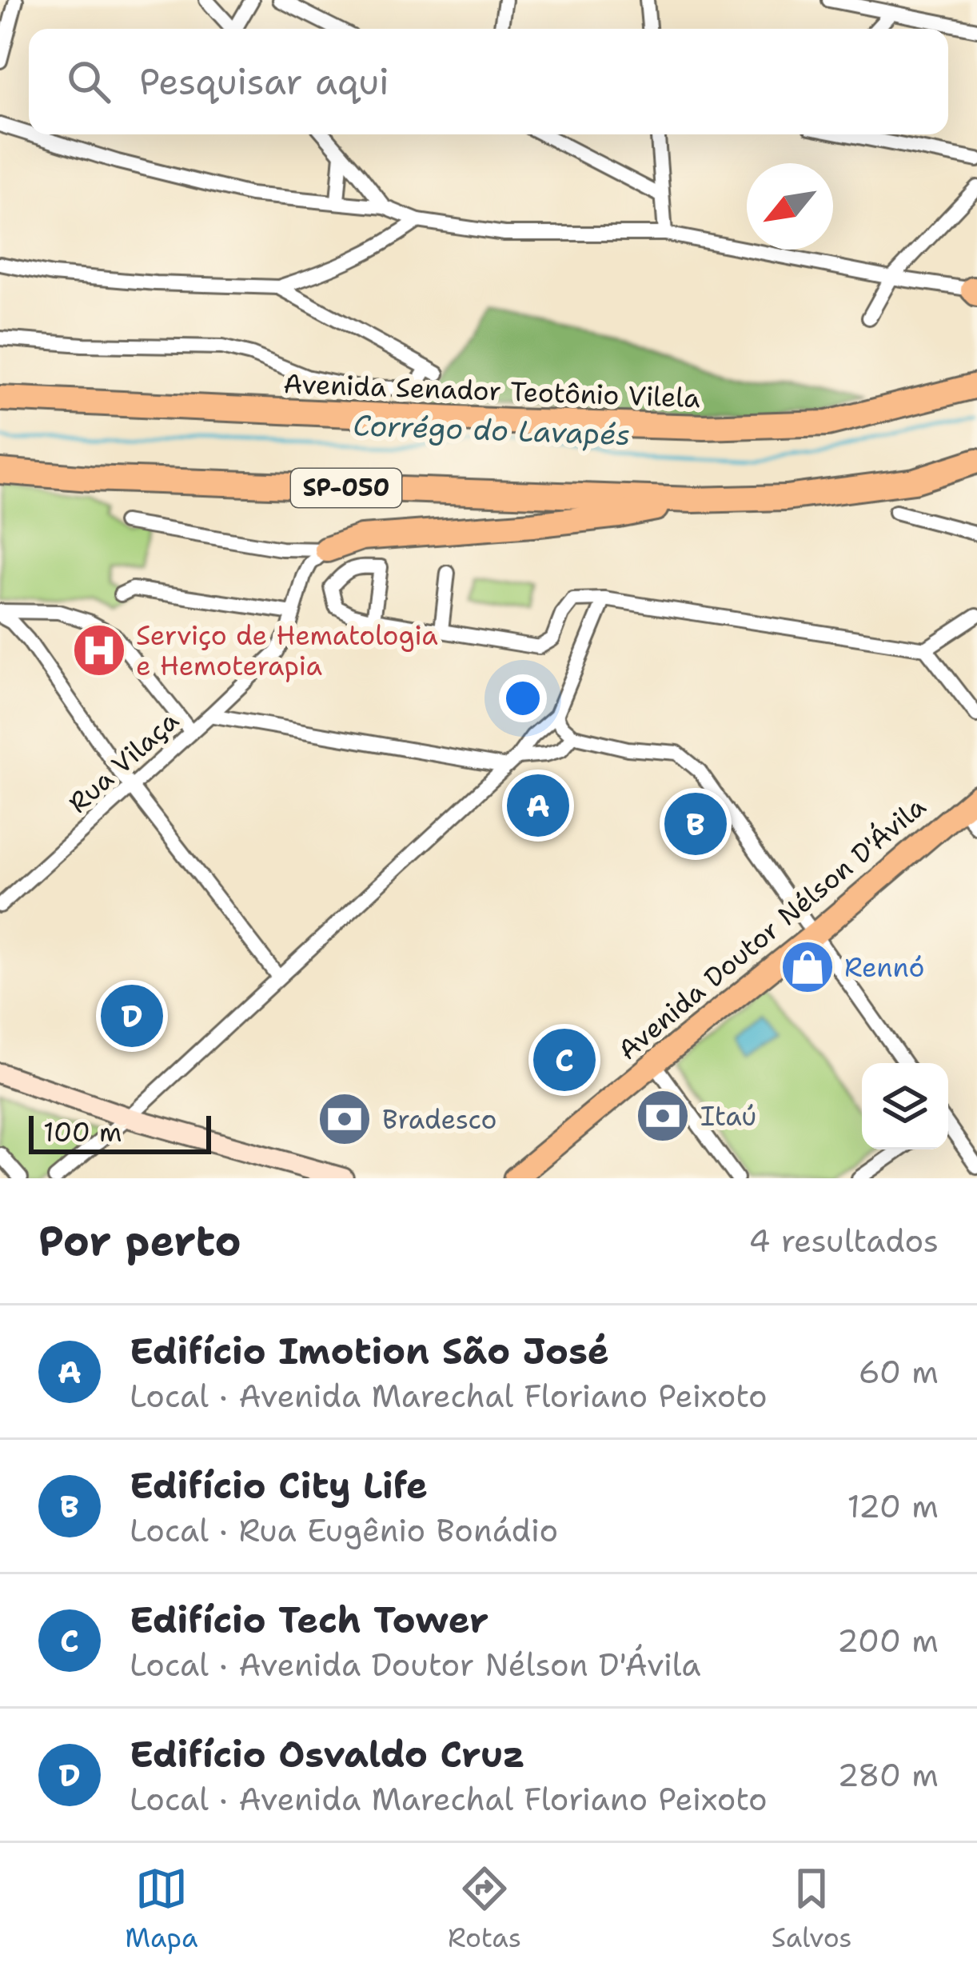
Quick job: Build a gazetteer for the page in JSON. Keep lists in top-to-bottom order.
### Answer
{
  "streets": {
    "highway": ["Avenida Senador Teotônio Vilela", "SP-050"],
    "main road": ["Avenida Doutor Nélson D'Ávila"],
    "street": ["Rua Vilaça"]
  },
  "water": ["Corrégo do Lavapés"],
  "places": {
    "hospital": ["Serviço de Hematologia e Hemoterapia"],
    "shop": ["Rennó"],
    "bank": ["Itaú", "Bradesco"]
  },
  "scale_bar": "100 m",
  "north": "bottom left",
  "page": {
    "search": "Pesquisar aqui",
    "pins": [
      "A",
      "B",
      "D",
      "C"
    ],
    "scale": "100 m",
    "heading": ["Por perto", "4 resultados"],
    "list": [
      {
        "mark": "A",
        "name": "Edifício Imotion São José",
        "note": "Local · Avenida Marechal Floriano Peixoto",
        "value": "60 m"
      },
      {
        "mark": "B",
        "name": "Edifício City Life",
        "note": "Local · Rua Eugênio Bonádio",
        "value": "120 m"
      },
      {
        "mark": "C",
        "name": "Edifício Tech Tower",
        "note": "Local · Avenida Doutor Nélson D'Ávila",
        "value": "200 m"
      },
      {
        "mark": "D",
        "name": "Edifício Osvaldo Cruz",
        "note": "Local · Avenida Marechal Floriano Peixoto",
        "value": "280 m"
      }
    ],
    "nav": ["Mapa", "Rotas", "Salvos"]
  }
}
